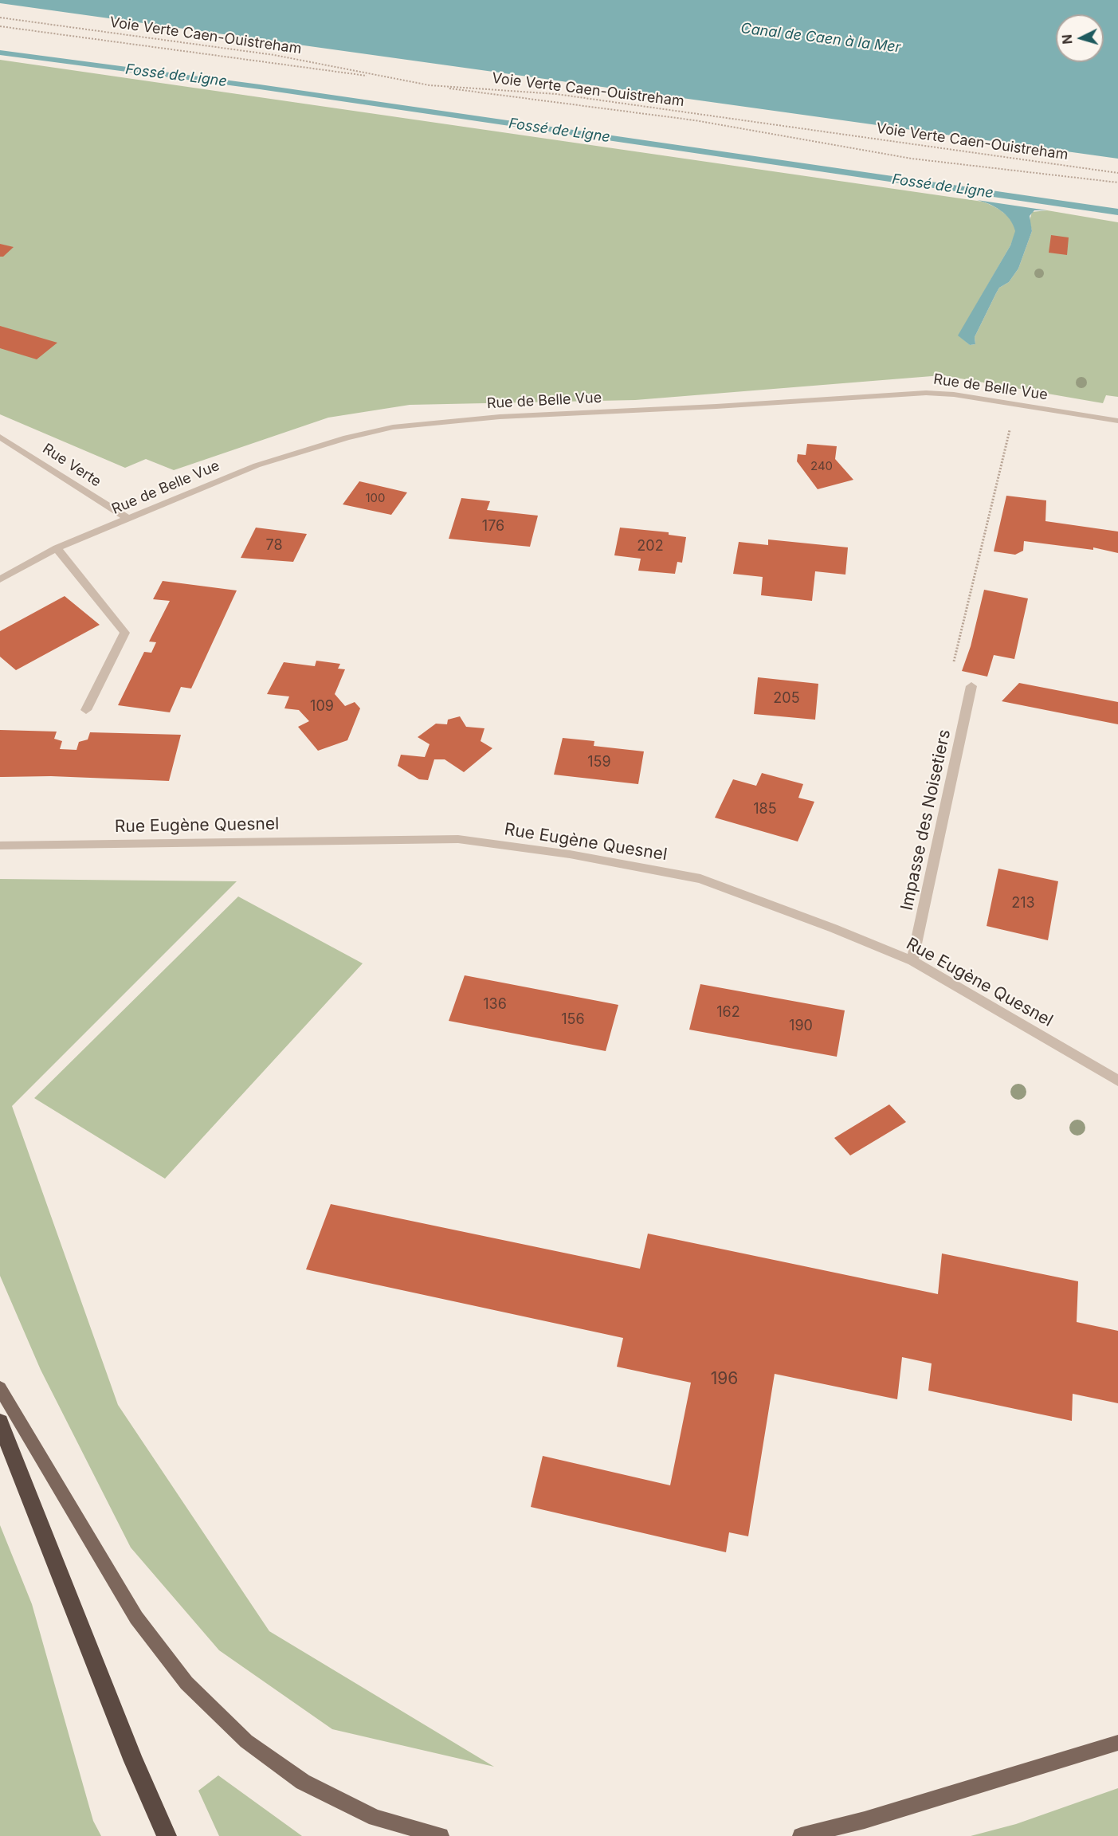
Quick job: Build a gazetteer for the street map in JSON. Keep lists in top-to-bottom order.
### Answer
{
  "streets": {
    "street": [
      "Rue de Belle Vue",
      "Rue Verte",
      "Impasse des Noisetiers",
      "Rue Eugène Quesnel"
    ],
    "path": ["Voie Verte Caen-Ouistreham"]
  },
  "crossings": [
    ["Rue de Belle Vue", "Rue Verte"],
    ["Impasse des Noisetiers", "Rue Eugène Quesnel"]
  ],
  "water": ["Canal de Caen à la Mer", "Fossé de Ligne"],
  "house_numbers": [
    "240",
    "100",
    "176",
    "78",
    "202",
    "205",
    "109",
    "159",
    "185",
    "213",
    "136",
    "162",
    "156",
    "190",
    "196"
  ],
  "north": "left"
}
